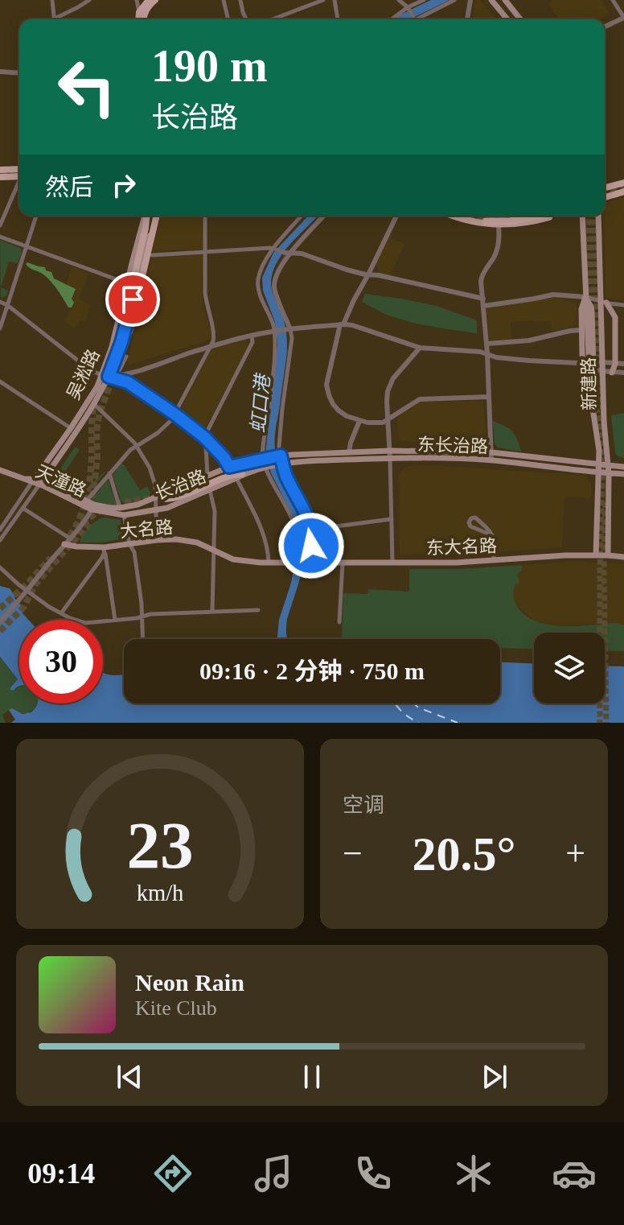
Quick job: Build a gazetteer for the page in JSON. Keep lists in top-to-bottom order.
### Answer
{
  "streets": {
    "main road": [
      "吴淞路",
      "新建路",
      "东长治路",
      "天潼路",
      "长治路",
      "大名路",
      "东大名路"
    ]
  },
  "crossings": [
    ["吴淞路", "天潼路"],
    ["新建路", "东长治路"],
    ["新建路", "东大名路"],
    ["东长治路", "长治路"],
    ["天潼路", "长治路"],
    ["大名路", "东大名路"]
  ],
  "water": ["虹口港"],
  "page": {
    "turn": ["190 m", "长治路"],
    "then": "然后",
    "limit": "30",
    "trip": "09:16 · 2 分钟 · 750 m",
    "tile": "空调",
    "heat": ["−", "20.5°", "+"],
    "song": ["Neon Rain", "Kite Club"],
    "tabs": "09:14",
    "gauge": ["23", "km/h"]
  }
}
